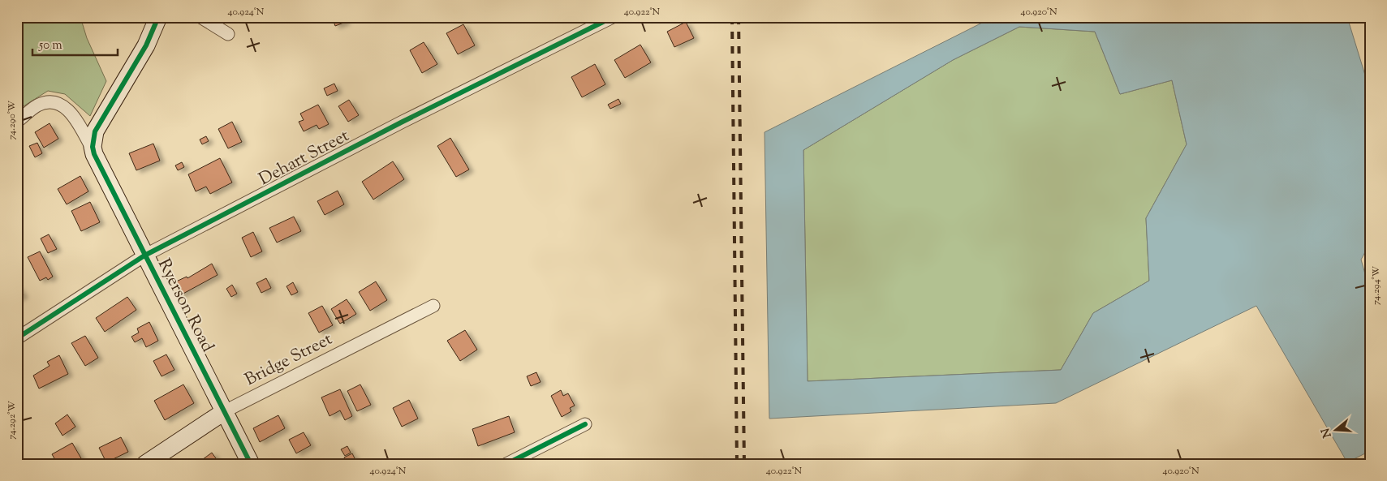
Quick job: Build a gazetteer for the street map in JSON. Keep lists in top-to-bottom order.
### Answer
{
  "streets": {
    "street": ["Dehart Street", "Ryerson Road", "Bridge Street"]
  },
  "crossings": [
    ["Dehart Street", "Ryerson Road"],
    ["Ryerson Road", "Bridge Street"]
  ],
  "scale_bar": "50 m",
  "north": "left",
  "coordinates": [
    "40.924°N",
    "40.922°N",
    "40.920°N",
    "74.290°W",
    "74.294°W",
    "74.292°W"
  ]
}
